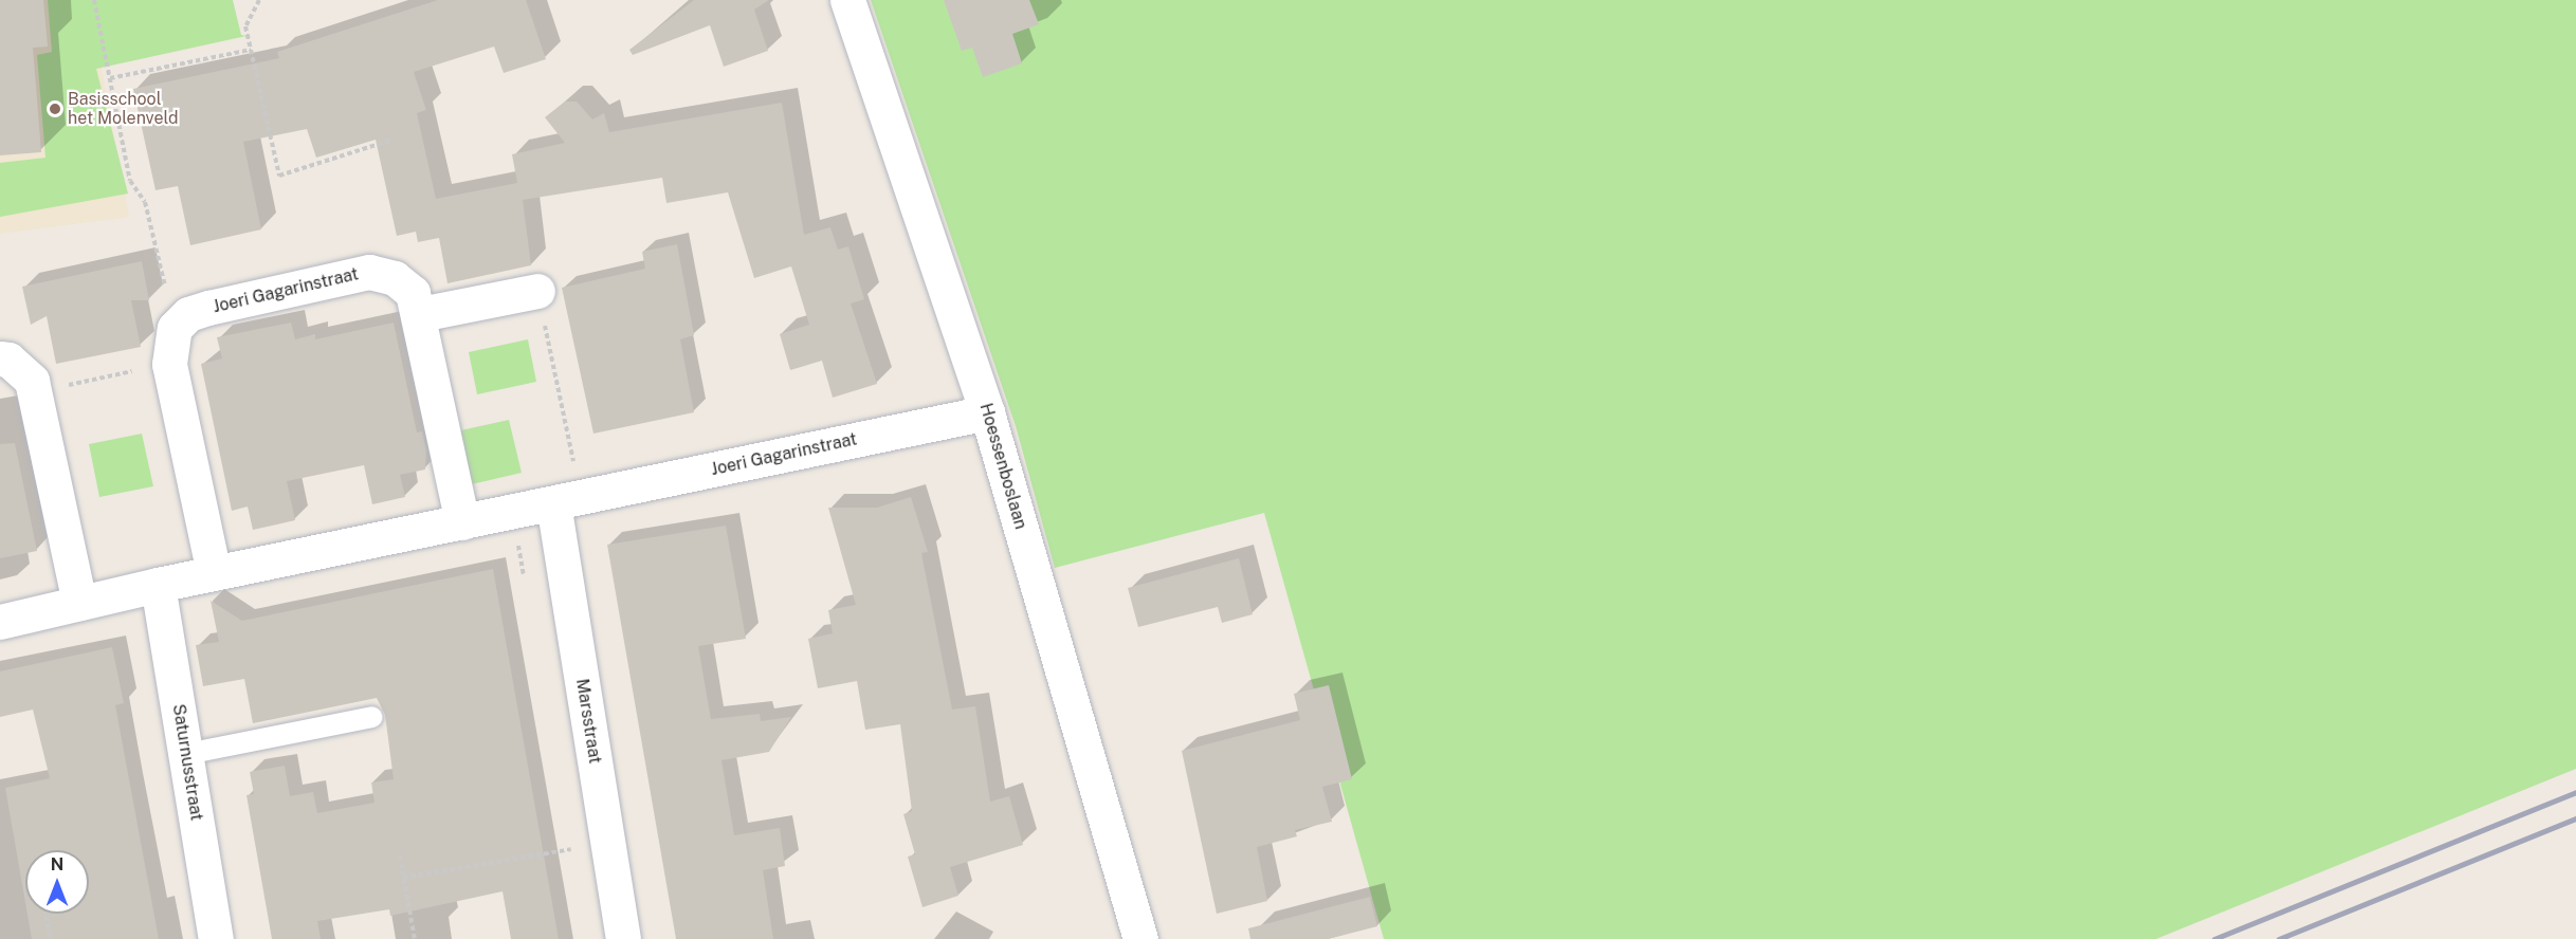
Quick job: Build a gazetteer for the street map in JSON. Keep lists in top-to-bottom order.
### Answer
{
  "streets": {
    "street": [
      "Joeri Gagarinstraat",
      "Hoessenboslaan",
      "Marsstraat",
      "Saturnusstraat"
    ]
  },
  "crossings": [
    ["Joeri Gagarinstraat", "Hoessenboslaan"],
    ["Joeri Gagarinstraat", "Marsstraat"],
    ["Joeri Gagarinstraat", "Saturnusstraat"]
  ],
  "places": ["Basisschool het Molenveld"],
  "north": "top"
}
